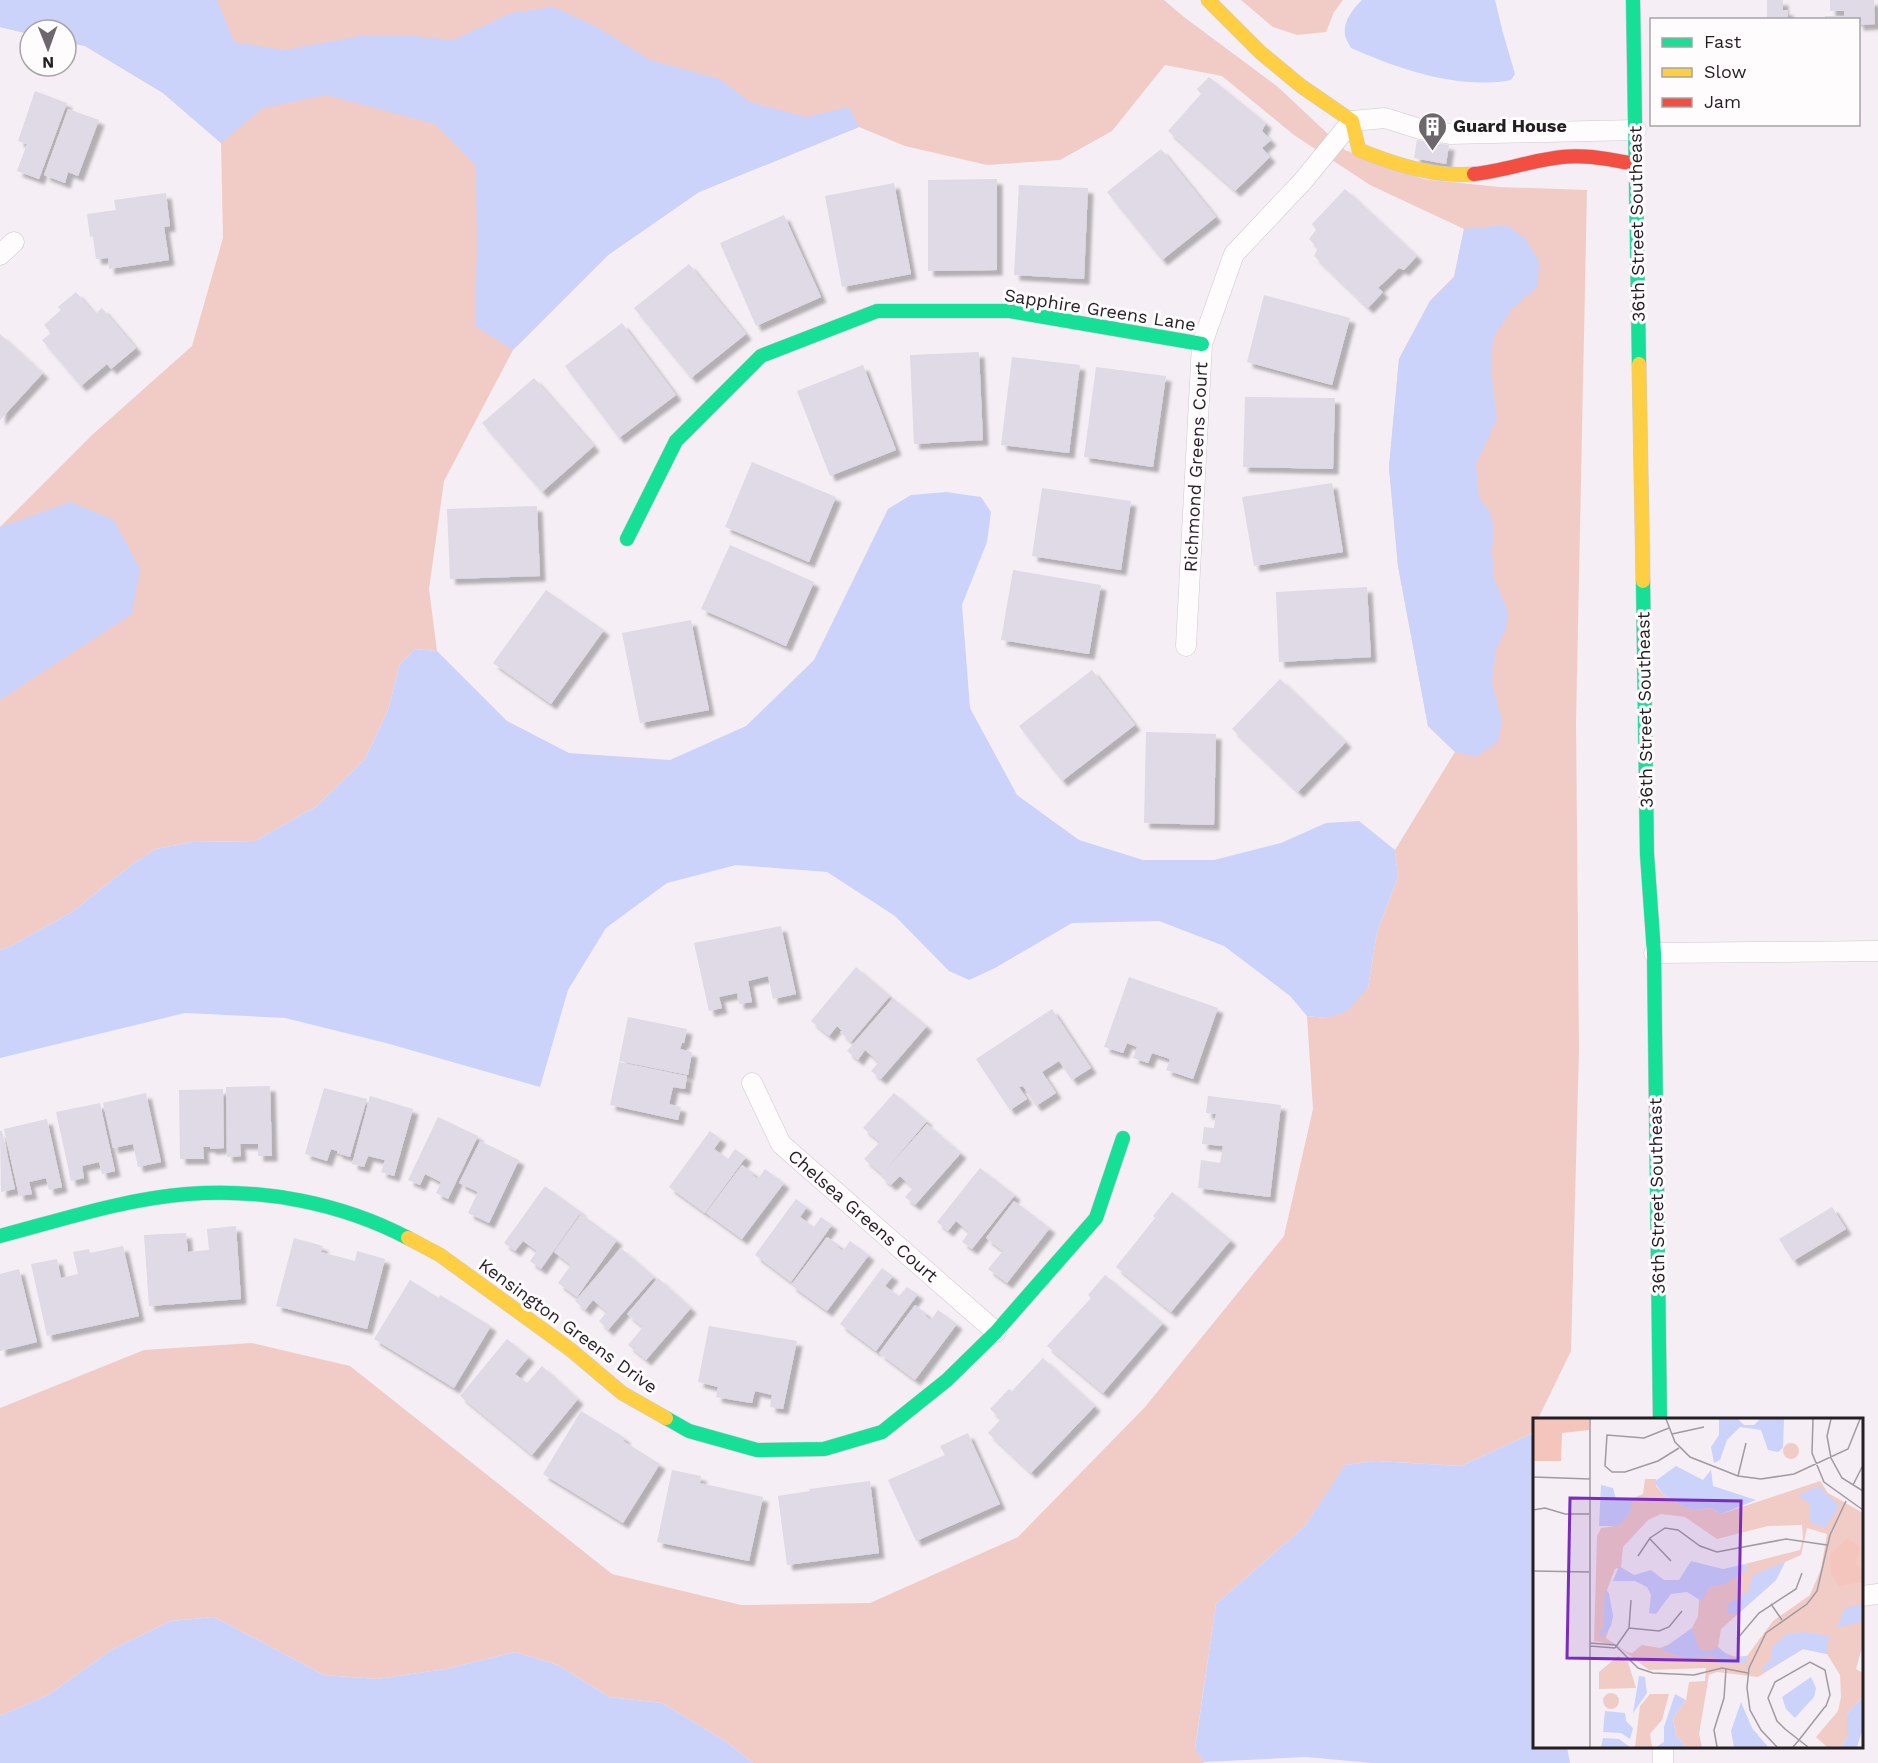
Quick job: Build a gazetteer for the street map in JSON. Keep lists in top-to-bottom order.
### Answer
{
  "streets": {
    "street": [
      "36th Street Southeast",
      "Sapphire Greens Lane",
      "Richmond Greens Court",
      "Chelsea Greens Court",
      "Kensington Greens Drive"
    ]
  },
  "crossings": [
    ["Sapphire Greens Lane", "Richmond Greens Court"],
    ["Chelsea Greens Court", "Kensington Greens Drive"]
  ],
  "places": {
    "building": ["Guard House"]
  },
  "legend": ["Fast", "Slow", "Jam"],
  "north": "bottom"
}
